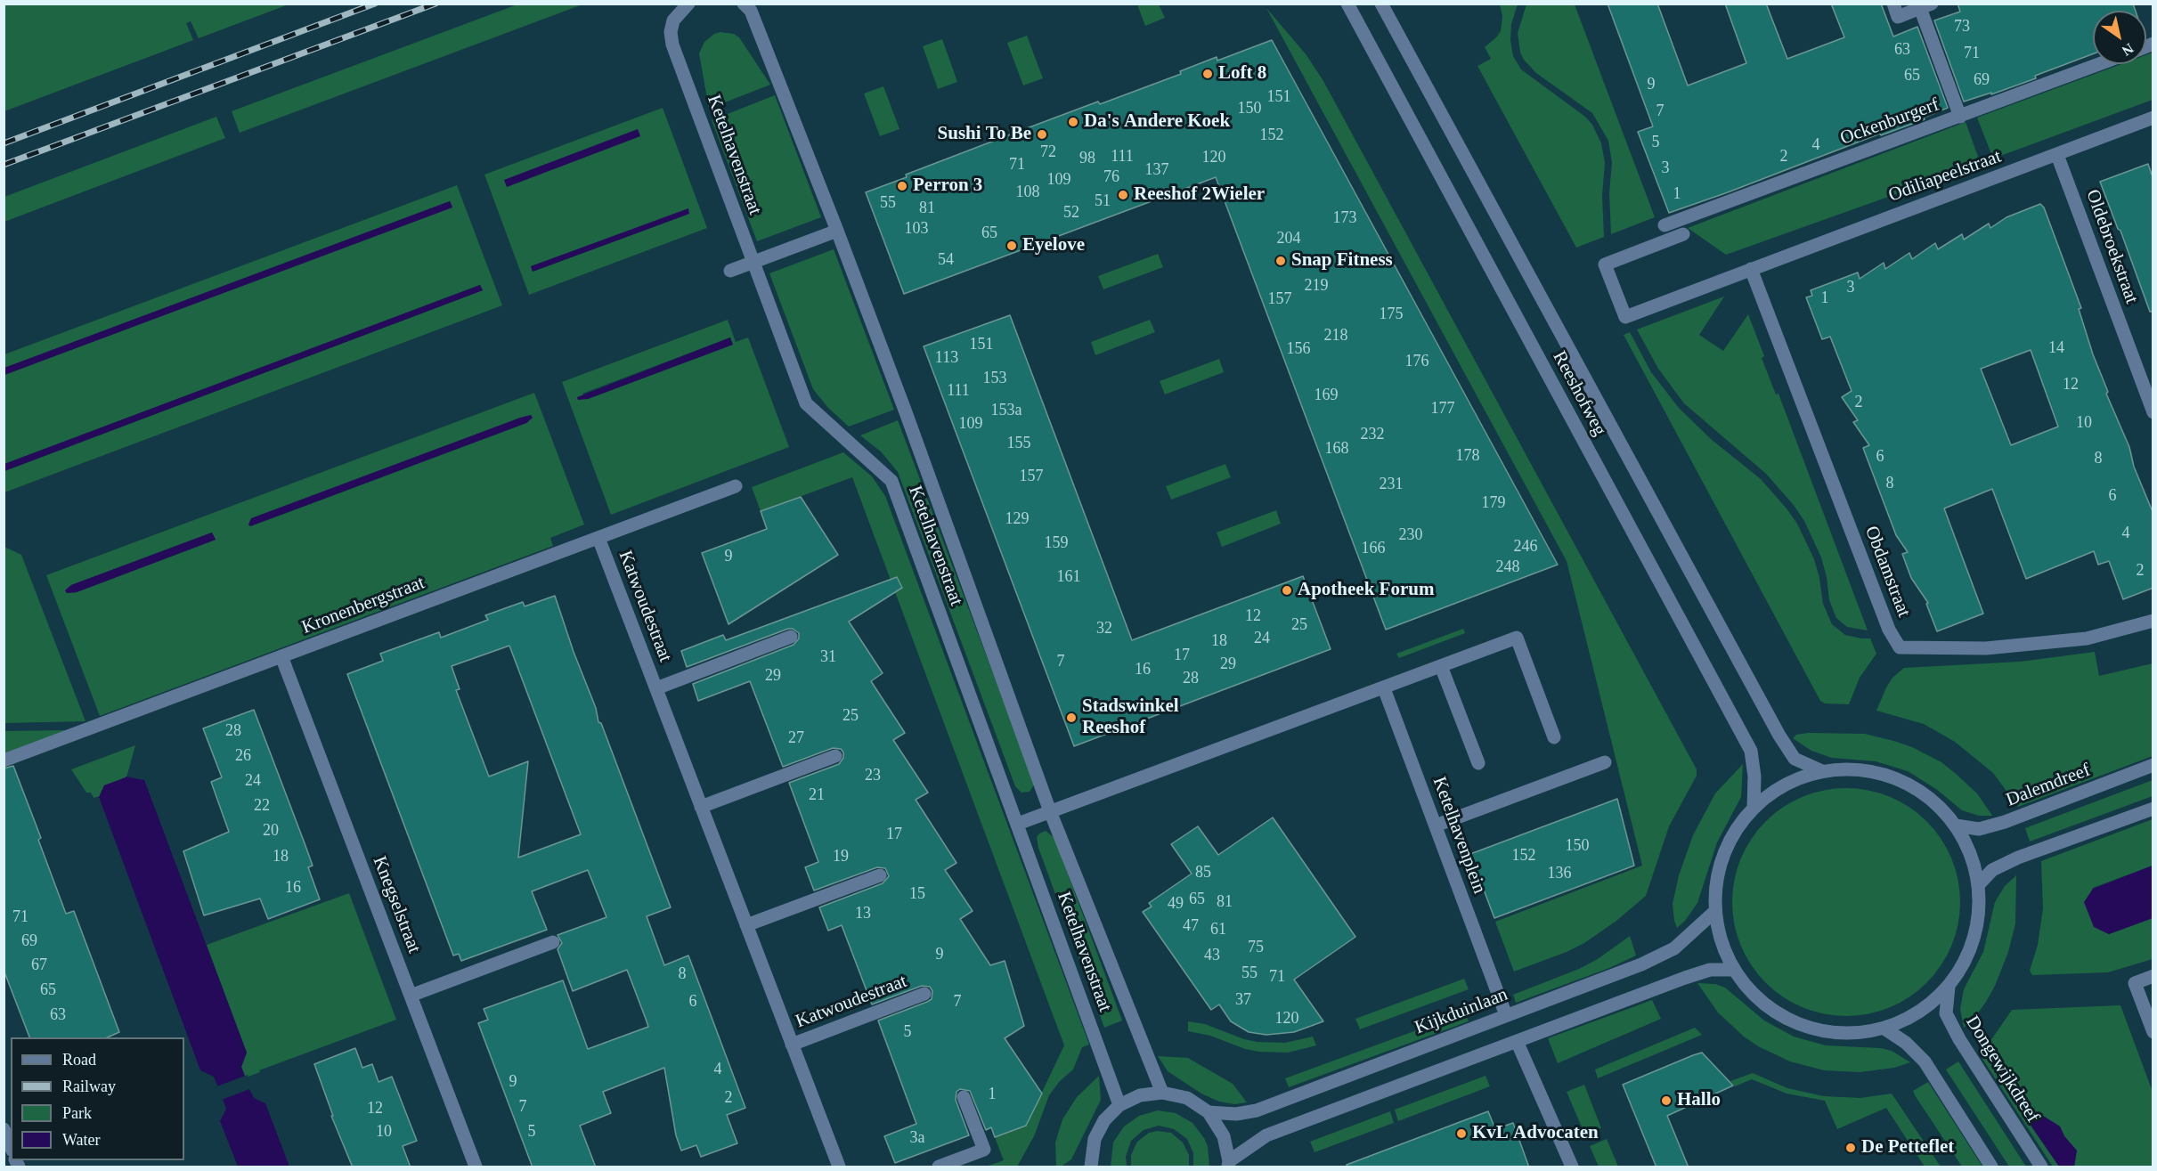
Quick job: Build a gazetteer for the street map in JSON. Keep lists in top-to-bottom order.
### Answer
{
  "streets": {
    "street": [
      "Ockenburgerf",
      "Ketelhavenstraat",
      "Odiliapeelstraat",
      "Oldebroekstraat",
      "Reeshofweg",
      "Obdamstraat",
      "Kronenbergstraat",
      "Katwoudestraat",
      "Dalemdreef",
      "Ketelhavenplein",
      "Knegselstraat",
      "Kijkduinlaan",
      "Dongewijkdreef"
    ]
  },
  "crossings": [
    ["Odiliapeelstraat", "Oldebroekstraat"],
    ["Odiliapeelstraat", "Obdamstraat"],
    ["Kronenbergstraat", "Katwoudestraat"],
    ["Kronenbergstraat", "Knegselstraat"],
    ["Ketelhavenplein", "Kijkduinlaan"]
  ],
  "places": [
    "Loft 8",
    "Da's Andere Koek",
    "Sushi To Be",
    "Perron 3",
    "Reeshof 2Wieler",
    "Eyelove",
    "Snap Fitness",
    "Apotheek Forum",
    "Stadswinkel Reeshof",
    "Hallo",
    "KvL Advocaten",
    "De Petteflet"
  ],
  "house_numbers": [
    "73",
    "63",
    "71",
    "65",
    "69",
    "9",
    "151",
    "150",
    "7",
    "152",
    "5",
    "4",
    "72",
    "111",
    "2",
    "120",
    "98",
    "71",
    "3",
    "137",
    "76",
    "109",
    "108",
    "1",
    "51",
    "55",
    "81",
    "52",
    "173",
    "103",
    "65",
    "204",
    "54",
    "219",
    "3",
    "1",
    "157",
    "175",
    "218",
    "151",
    "14",
    "156",
    "113",
    "176",
    "153",
    "12",
    "111",
    "169",
    "2",
    "177",
    "153a",
    "10",
    "109",
    "232",
    "155",
    "168",
    "178",
    "6",
    "8",
    "157",
    "8",
    "231",
    "6",
    "179",
    "129",
    "4",
    "230",
    "159",
    "246",
    "166",
    "9",
    "248",
    "2",
    "161",
    "12",
    "25",
    "32",
    "24",
    "18",
    "17",
    "31",
    "7",
    "29",
    "16",
    "29",
    "28",
    "25",
    "28",
    "27",
    "26",
    "23",
    "24",
    "21",
    "22",
    "20",
    "17",
    "150",
    "152",
    "18",
    "19",
    "85",
    "136",
    "16",
    "15",
    "65",
    "81",
    "49",
    "13",
    "71",
    "47",
    "61",
    "69",
    "75",
    "9",
    "43",
    "67",
    "55",
    "8",
    "71",
    "65",
    "37",
    "6",
    "7",
    "63",
    "120",
    "5",
    "4",
    "9",
    "1",
    "2",
    "7",
    "12",
    "10",
    "5",
    "3a"
  ],
  "legend": [
    "Road",
    "Railway",
    "Park",
    "Water"
  ],
  "north": "bottom right"
}
